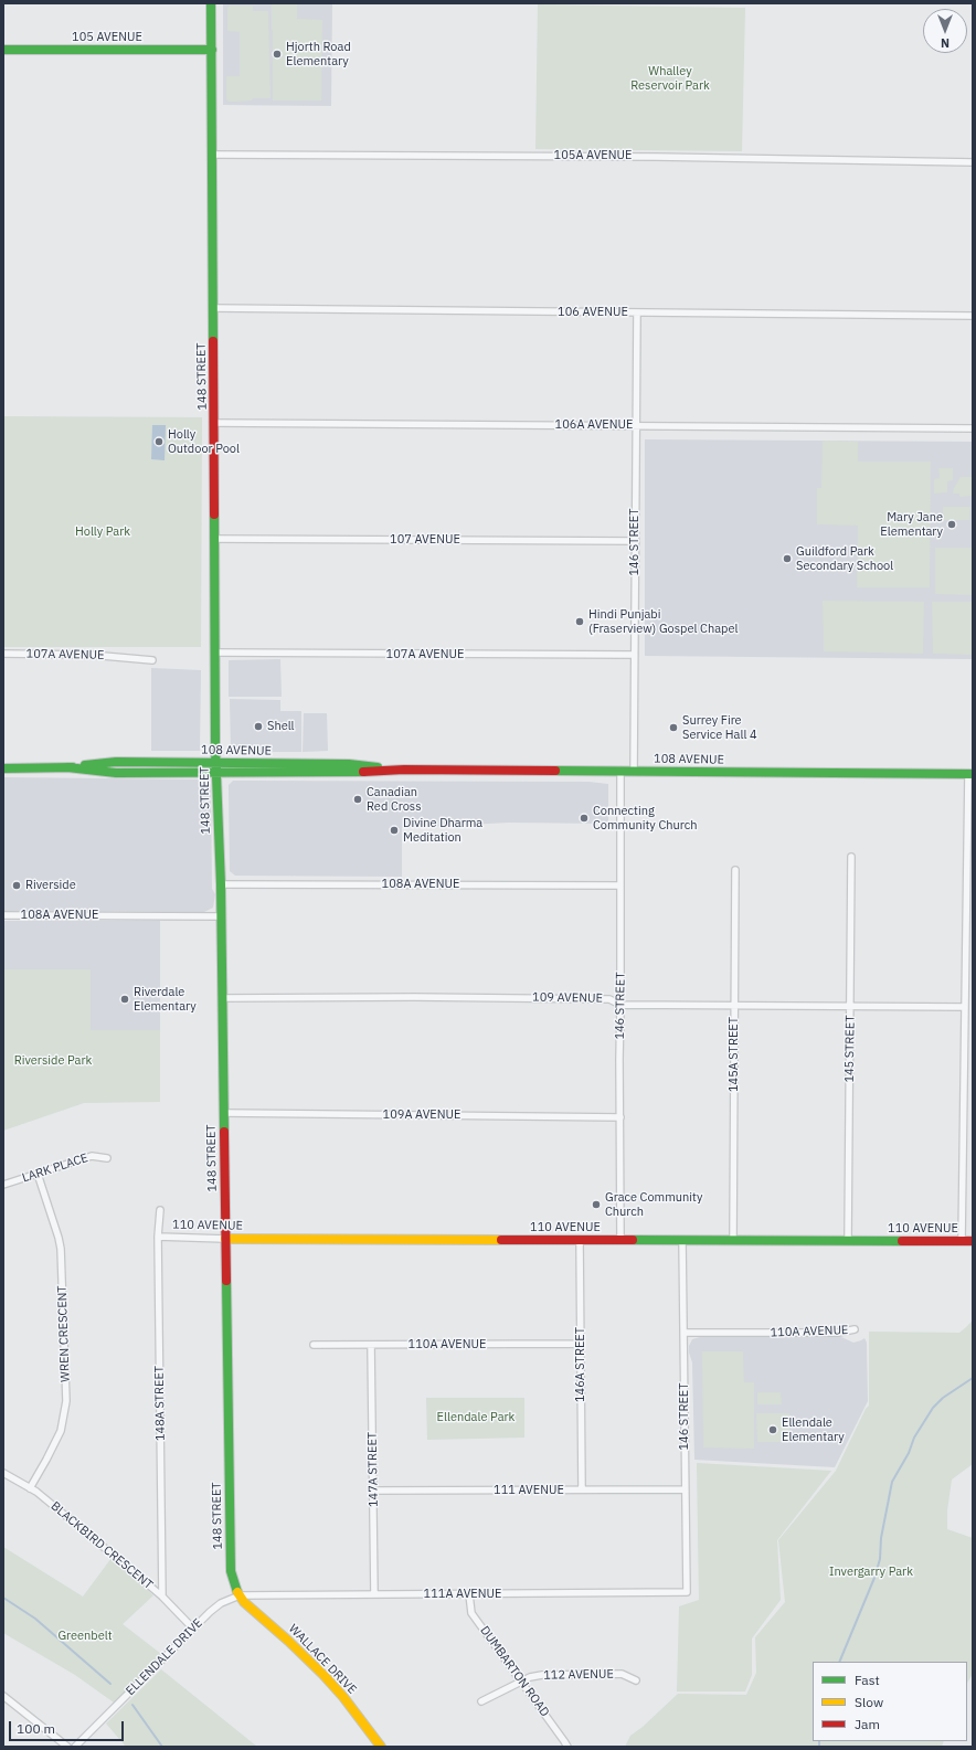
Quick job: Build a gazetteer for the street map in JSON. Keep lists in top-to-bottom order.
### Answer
{
  "streets": {
    "main road": [
      "105 AVENUE",
      "148 STREET",
      "108 AVENUE",
      "110 AVENUE",
      "WALLACE DRIVE"
    ],
    "street": [
      "105A AVENUE",
      "106 AVENUE",
      "106A AVENUE",
      "107 AVENUE",
      "146 STREET",
      "107A AVENUE",
      "108A AVENUE",
      "109 AVENUE",
      "145 STREET",
      "145A STREET",
      "109A AVENUE",
      "LARK PLACE",
      "110A AVENUE",
      "WREN CRESCENT",
      "146A STREET",
      "148A STREET",
      "147A STREET",
      "111 AVENUE",
      "BLACKBIRD CRESCENT",
      "111A AVENUE",
      "ELLENDALE DRIVE",
      "DUMBARTON ROAD",
      "112 AVENUE"
    ]
  },
  "crossings": [
    ["105 AVENUE", "148 STREET"],
    ["105A AVENUE", "148 STREET"],
    ["106 AVENUE", "148 STREET"],
    ["106 AVENUE", "146 STREET"],
    ["148 STREET", "106A AVENUE"],
    ["148 STREET", "107 AVENUE"],
    ["148 STREET", "107A AVENUE"],
    ["148 STREET", "108 AVENUE"],
    ["148 STREET", "108A AVENUE"],
    ["148 STREET", "109 AVENUE"],
    ["148 STREET", "109A AVENUE"],
    ["148 STREET", "110 AVENUE"],
    ["148 STREET", "111A AVENUE"],
    ["148 STREET", "ELLENDALE DRIVE"],
    ["148 STREET", "WALLACE DRIVE"],
    ["106A AVENUE", "146 STREET"],
    ["107 AVENUE", "146 STREET"],
    ["146 STREET", "107A AVENUE"],
    ["146 STREET", "108 AVENUE"],
    ["146 STREET", "108A AVENUE"],
    ["146 STREET", "109 AVENUE"],
    ["146 STREET", "109A AVENUE"],
    ["146 STREET", "110 AVENUE"],
    ["146 STREET", "110A AVENUE"],
    ["146 STREET", "111 AVENUE"],
    ["146 STREET", "111A AVENUE"],
    ["109 AVENUE", "145 STREET"],
    ["109 AVENUE", "145A STREET"],
    ["145 STREET", "110 AVENUE"],
    ["145A STREET", "110 AVENUE"],
    ["LARK PLACE", "WREN CRESCENT"],
    ["110 AVENUE", "146A STREET"],
    ["110 AVENUE", "148A STREET"],
    ["110A AVENUE", "146A STREET"],
    ["110A AVENUE", "147A STREET"],
    ["WREN CRESCENT", "BLACKBIRD CRESCENT"],
    ["146A STREET", "111 AVENUE"],
    ["148A STREET", "BLACKBIRD CRESCENT"],
    ["147A STREET", "111 AVENUE"],
    ["147A STREET", "111A AVENUE"],
    ["BLACKBIRD CRESCENT", "ELLENDALE DRIVE"],
    ["111A AVENUE", "ELLENDALE DRIVE"],
    ["111A AVENUE", "WALLACE DRIVE"],
    ["111A AVENUE", "DUMBARTON ROAD"],
    ["ELLENDALE DRIVE", "WALLACE DRIVE"],
    ["DUMBARTON ROAD", "112 AVENUE"]
  ],
  "parks": [
    "Whalley Reservoir Park",
    "Holly Park",
    "Riverside Park",
    "Ellendale Park",
    "Invergarry Park",
    "Greenbelt"
  ],
  "places": [
    "Hjorth Road Elementary",
    "Holly Outdoor Pool",
    "Mary Jane Elementary",
    "Guildford Park Secondary School",
    "Hindi Punjabi (Fraserview) Gospel Chapel",
    "Shell",
    "Surrey Fire Service Hall 4",
    "Canadian Red Cross",
    "Connecting Community Church",
    "Divine Dharma Meditation",
    "Riverside",
    "Riverdale Elementary",
    "Grace Community Church",
    "Ellendale Elementary"
  ],
  "legend": ["Fast", "Slow", "Jam"],
  "scale_bar": "100 m",
  "north": "bottom"
}
